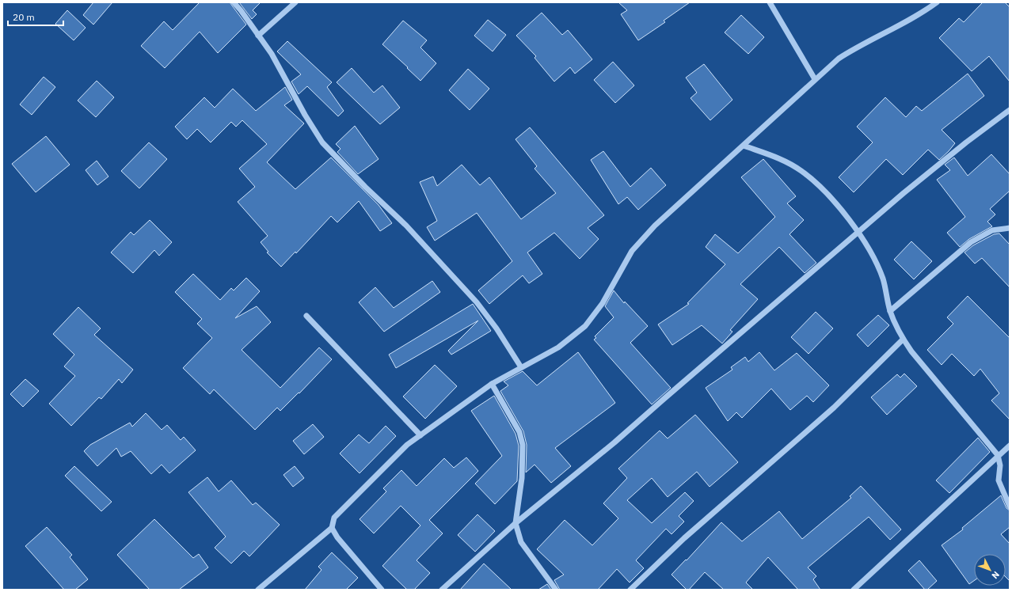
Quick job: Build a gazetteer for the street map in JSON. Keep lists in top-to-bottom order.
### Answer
{
  "scale_bar": "20 m",
  "north": "bottom right"
}
